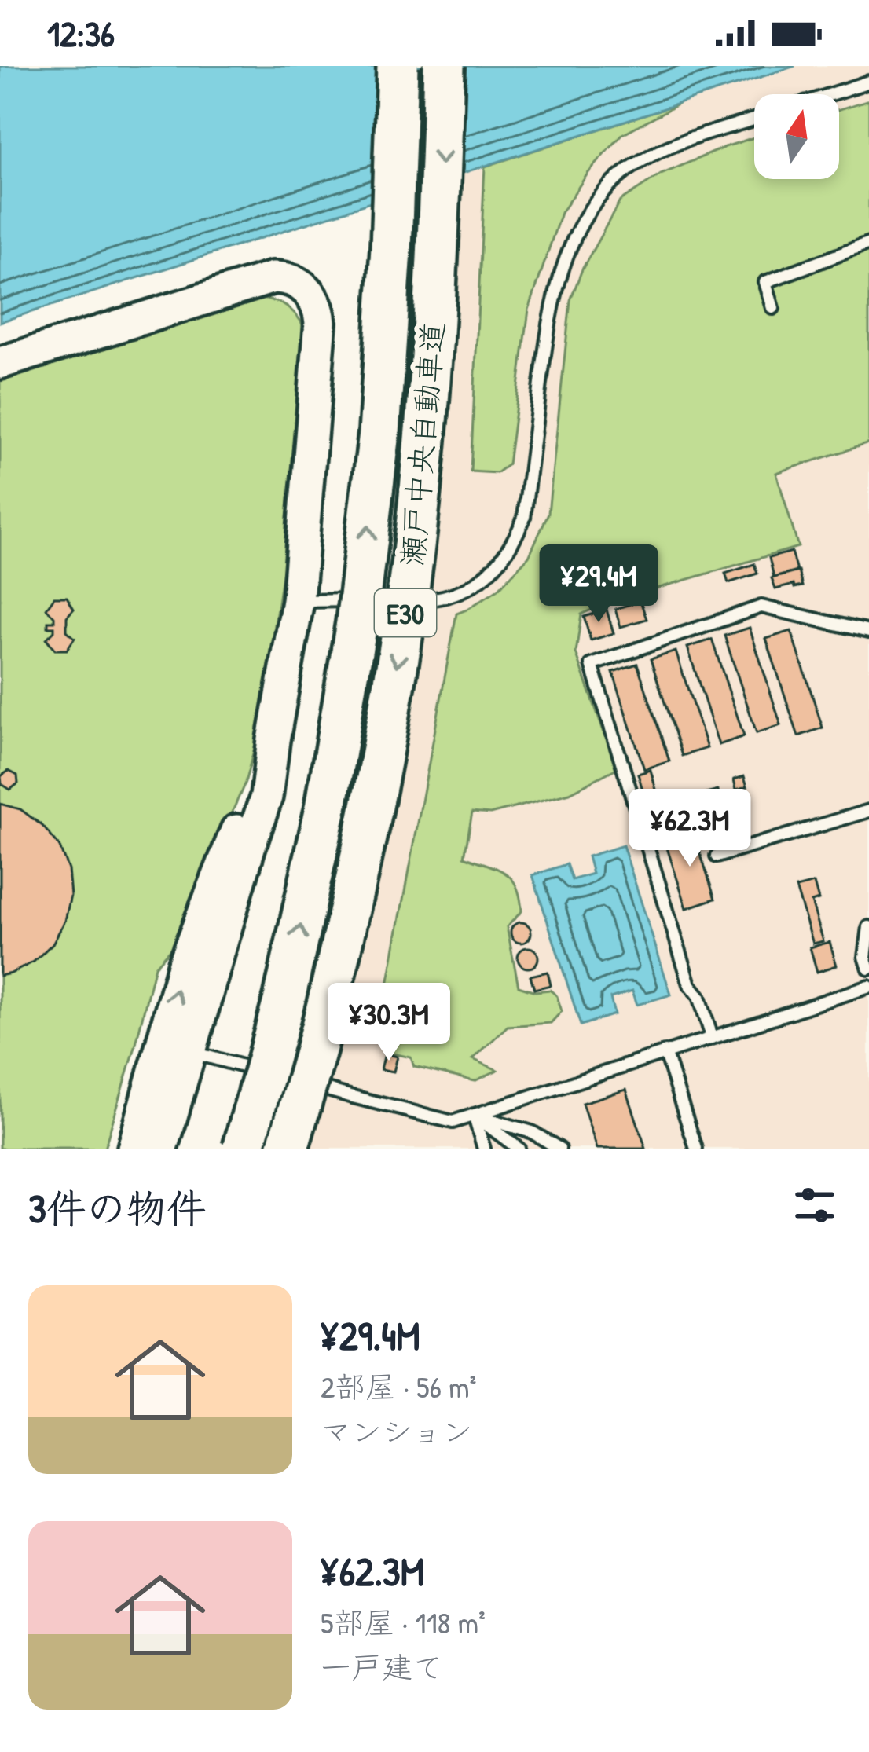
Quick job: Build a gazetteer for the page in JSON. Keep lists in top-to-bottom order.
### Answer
{
  "streets": {
    "highway": ["瀬戸中央自動車道", "E30"]
  },
  "north": "top",
  "page": {
    "status": "12:36",
    "price": ["¥29.4M", "¥62.3M", "¥30.3M"],
    "heading": "3件の物件",
    "list": [
      {
        "name": "¥29.4M",
        "note": "2部屋 · 56 m² · マンション"
      },
      {
        "name": "¥62.3M",
        "note": "5部屋 · 118 m² · 一戸建て"
      }
    ]
  }
}
